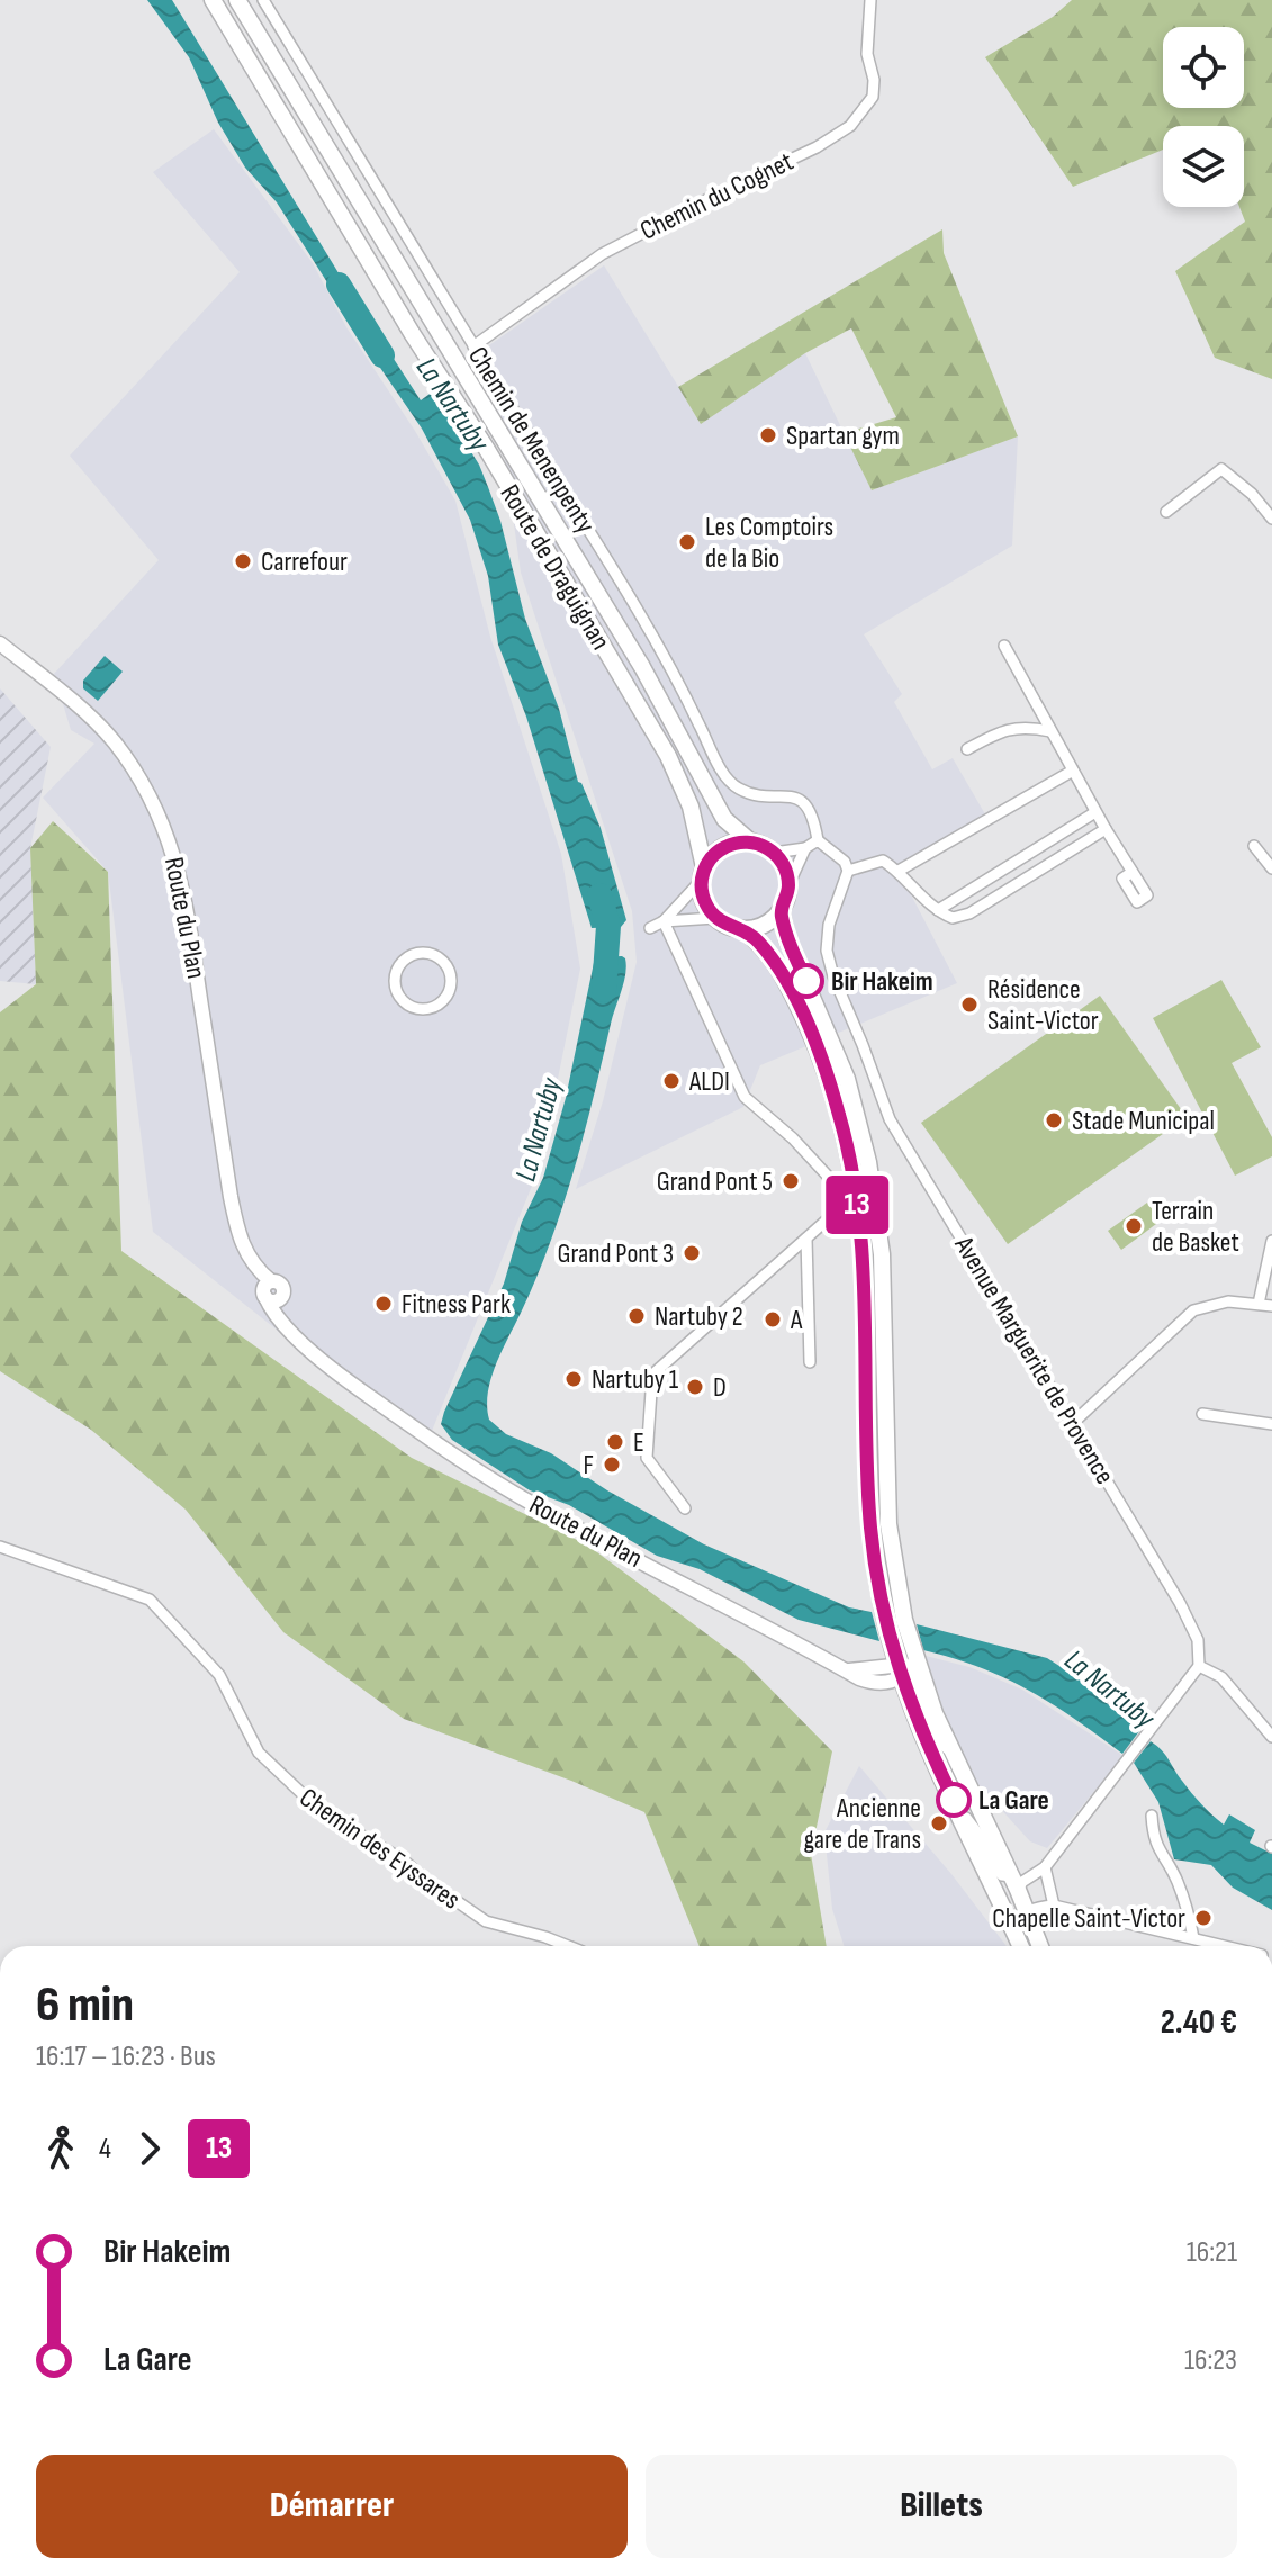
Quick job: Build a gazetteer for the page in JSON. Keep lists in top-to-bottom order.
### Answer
{
  "streets": {
    "main road": ["Route de Draguignan"],
    "street": [
      "Chemin du Cognet",
      "Chemin de Menenpenty",
      "Route du Plan",
      "Avenue Marguerite de Provence",
      "Chemin des Eyssares"
    ]
  },
  "crossings": [
    ["Chemin du Cognet", "Chemin de Menenpenty"]
  ],
  "water": ["La Nartuby"],
  "places": [
    "Spartan gym",
    "Les Comptoirs de la Bio",
    "Carrefour",
    "Bir Hakeim",
    "Résidence Saint-Victor",
    "ALDI",
    "Stade Municipal",
    "Grand Pont 5",
    "Terrain de Basket",
    "Grand Pont 3",
    "Fitness Park",
    "Nartuby 2",
    "A",
    "Nartuby 1",
    "D",
    "E",
    "F",
    "La Gare",
    "Ancienne gare de Trans",
    "Chapelle Saint-Victor"
  ],
  "lines": ["bus line 13"],
  "page": {
    "on_map": "13",
    "heading": ["6 min", "16:17 – 16:23 · Bus", "2.40 €"],
    "legs": ["4", "13"],
    "list": [
      {
        "name": "Bir Hakeim",
        "value": "16:21"
      },
      {
        "name": "La Gare",
        "value": "16:23"
      }
    ],
    "buttons": ["Démarrer", "Billets"]
  }
}
